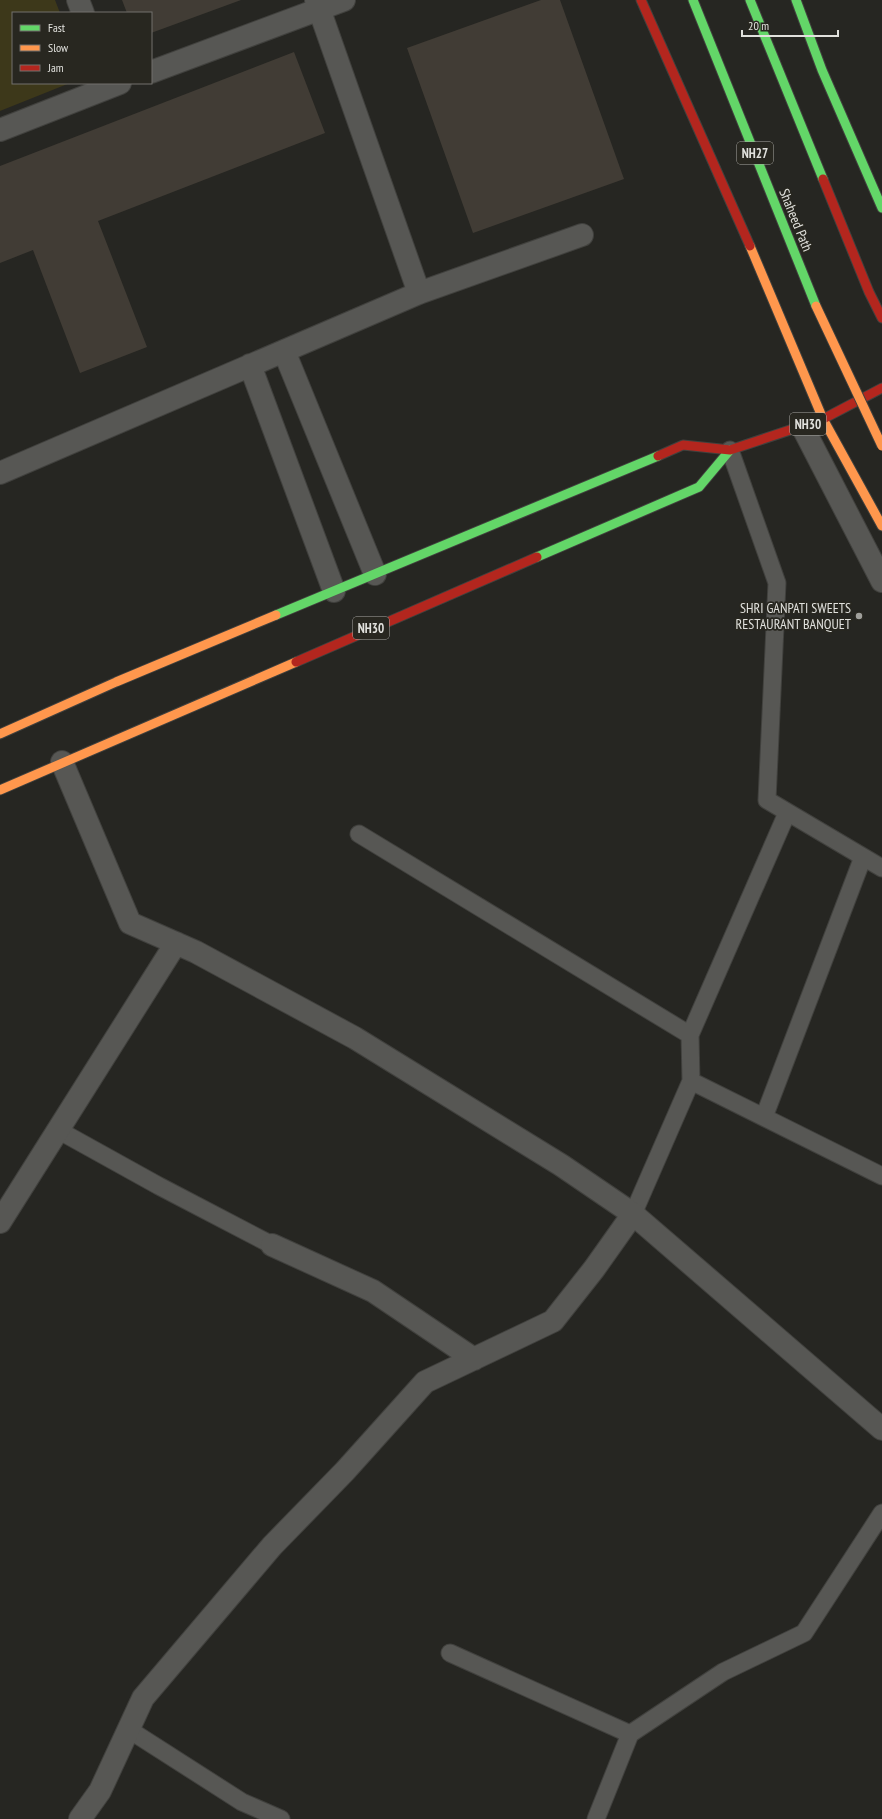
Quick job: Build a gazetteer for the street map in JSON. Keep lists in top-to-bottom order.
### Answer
{
  "streets": {
    "main road": ["NH27", "Shaheed Path", "NH30"]
  },
  "places": ["SHRI GANPATI SWEETS RESTAURANT BANQUET"],
  "legend": ["Fast", "Slow", "Jam"],
  "scale_bar": "20 m"
}
